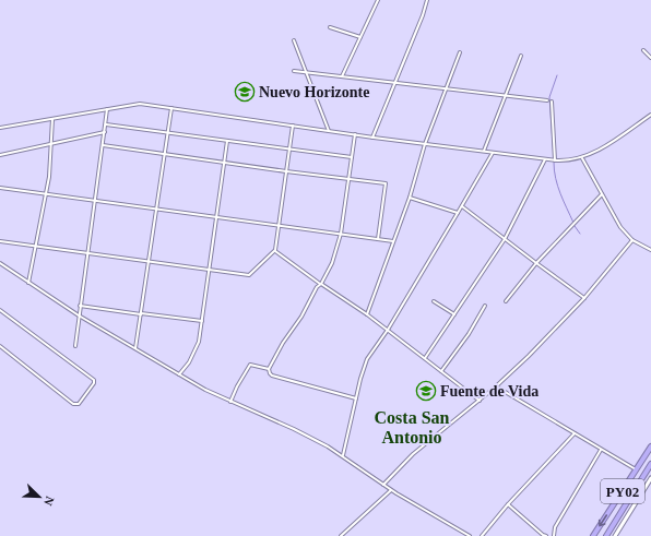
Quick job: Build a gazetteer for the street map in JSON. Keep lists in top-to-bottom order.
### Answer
{
  "streets": {
    "highway": ["PY02"]
  },
  "districts": ["Costa San Antonio"],
  "places": {
    "school or university": ["Nuevo Horizonte", "Fuente de Vida"]
  },
  "north": "bottom right"
}
